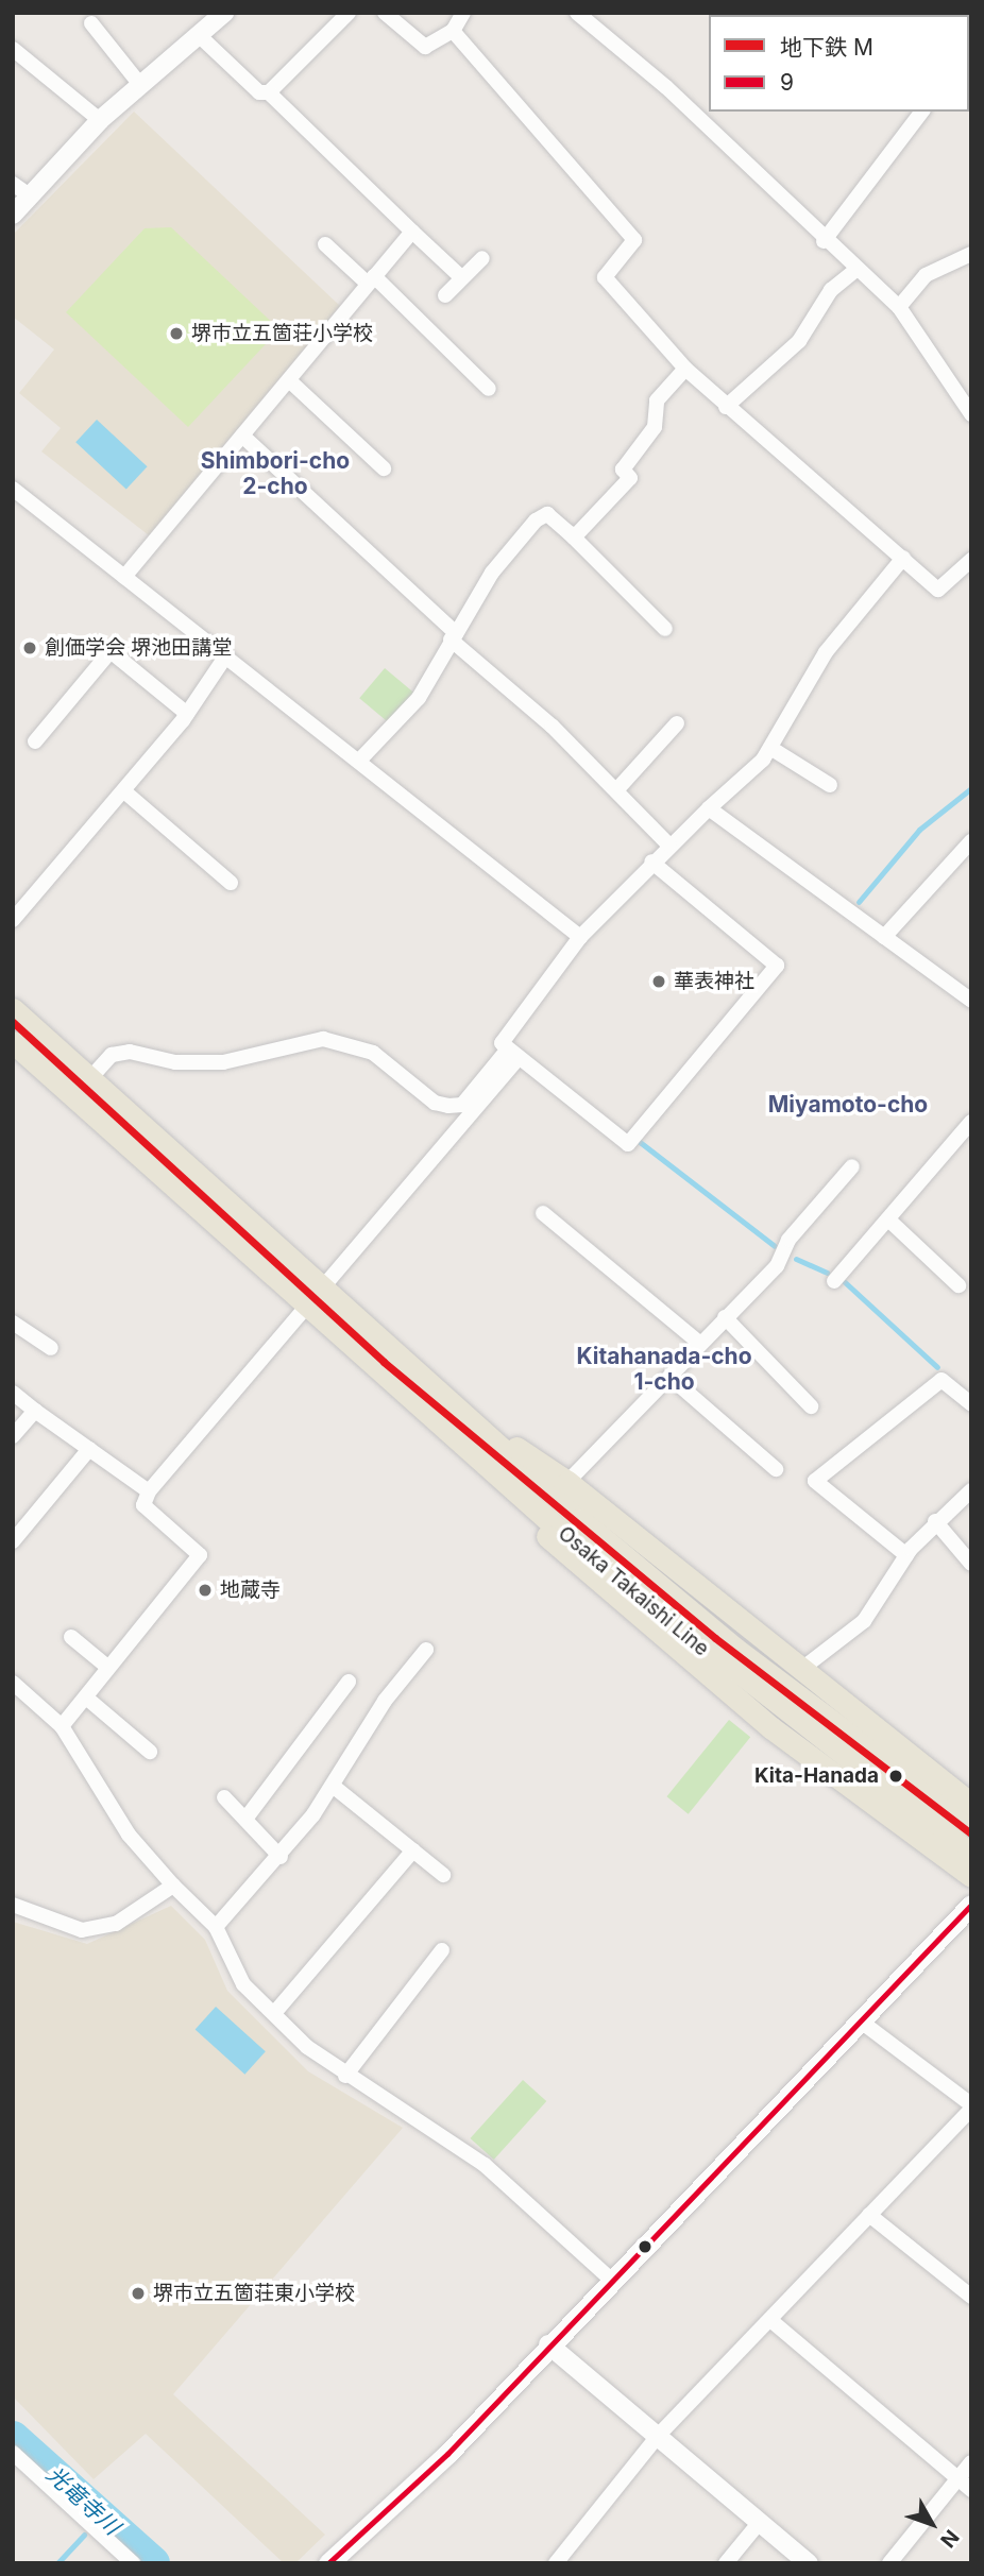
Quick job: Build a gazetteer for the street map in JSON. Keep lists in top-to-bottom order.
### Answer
{
  "streets": {
    "main road": ["Osaka Takaishi Line"]
  },
  "districts": ["Shimbori-cho 2-cho", "Miyamoto-cho", "Kitahanada-cho 1-cho"],
  "water": ["光竜寺川"],
  "places": [
    "堺市立五箇荘小学校",
    "創価学会 堺池田講堂",
    "華表神社",
    "地蔵寺",
    "Kita-Hanada",
    "堺市立五箇荘東小学校"
  ],
  "lines": ["metro line M", "transit line 9"],
  "legend": ["地下鉄 M", "9"],
  "north": "bottom right"
}
